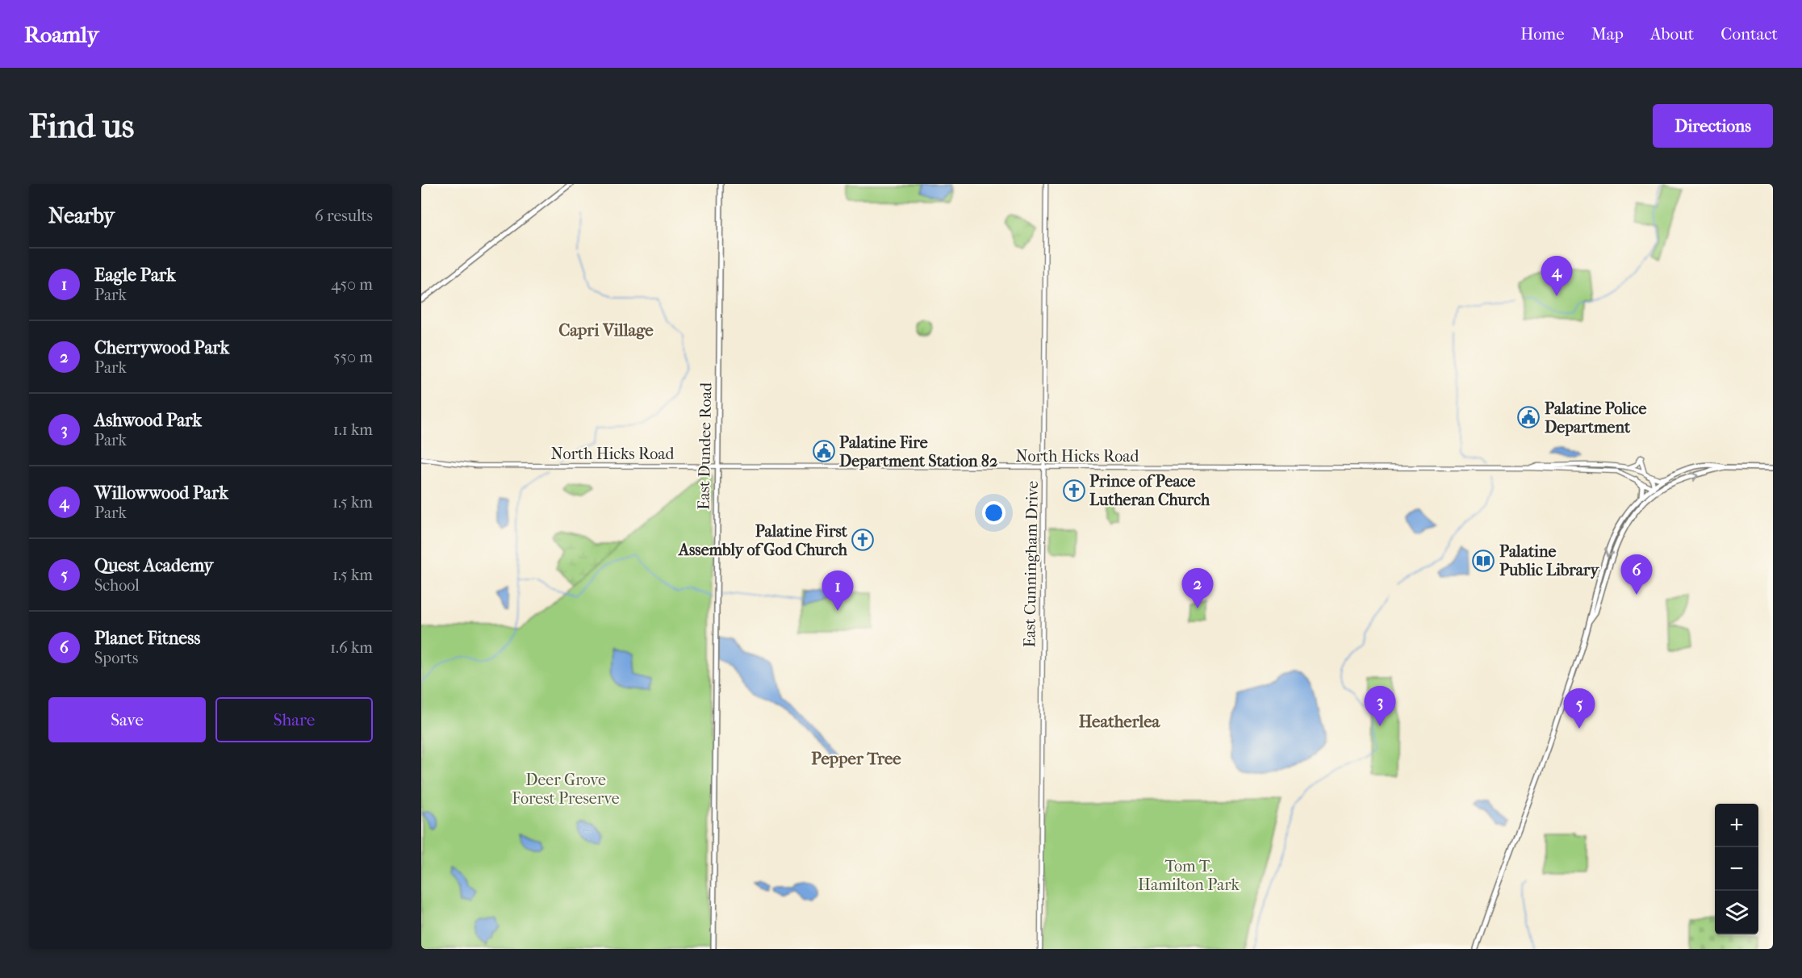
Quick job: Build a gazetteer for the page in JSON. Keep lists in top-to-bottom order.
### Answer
{
  "streets": {
    "main road": ["East Dundee Road", "North Hicks Road", "East Cunningham Drive"]
  },
  "crossings": [
    ["East Dundee Road", "North Hicks Road"],
    ["North Hicks Road", "East Cunningham Drive"]
  ],
  "districts": ["Capri Village", "Heatherlea", "Pepper Tree"],
  "parks": ["Deer Grove Forest Preserve", "Tom T. Hamilton Park"],
  "places": {
    "public building": ["Palatine Police Department", "Palatine Fire Department Station 82"],
    "church": ["Prince of Peace Lutheran Church", "Palatine First Assembly of God Church"],
    "library": ["Palatine Public Library"]
  },
  "page": {
    "header": "Roamly",
    "nav": [
      "Home",
      "Map",
      "About",
      "Contact"
    ],
    "buttons": [
      "Directions",
      ["Save", "Share"]
    ],
    "title": "Find us",
    "heading": ["Nearby", "6 results"],
    "list": [
      {
        "mark": "1",
        "name": "Eagle Park",
        "note": "Park",
        "value": "450 m"
      },
      {
        "mark": "2",
        "name": "Cherrywood Park",
        "note": "Park",
        "value": "550 m"
      },
      {
        "mark": "3",
        "name": "Ashwood Park",
        "note": "Park",
        "value": "1.1 km"
      },
      {
        "mark": "4",
        "name": "Willowwood Park",
        "note": "Park",
        "value": "1.5 km"
      },
      {
        "mark": "5",
        "name": "Quest Academy",
        "note": "School",
        "value": "1.5 km"
      },
      {
        "mark": "6",
        "name": "Planet Fitness",
        "note": "Sports",
        "value": "1.6 km"
      }
    ],
    "pins": [
      "4",
      "6",
      "2",
      "1",
      "3",
      "5"
    ],
    "map_buttons": ["+", "−"]
  }
}
